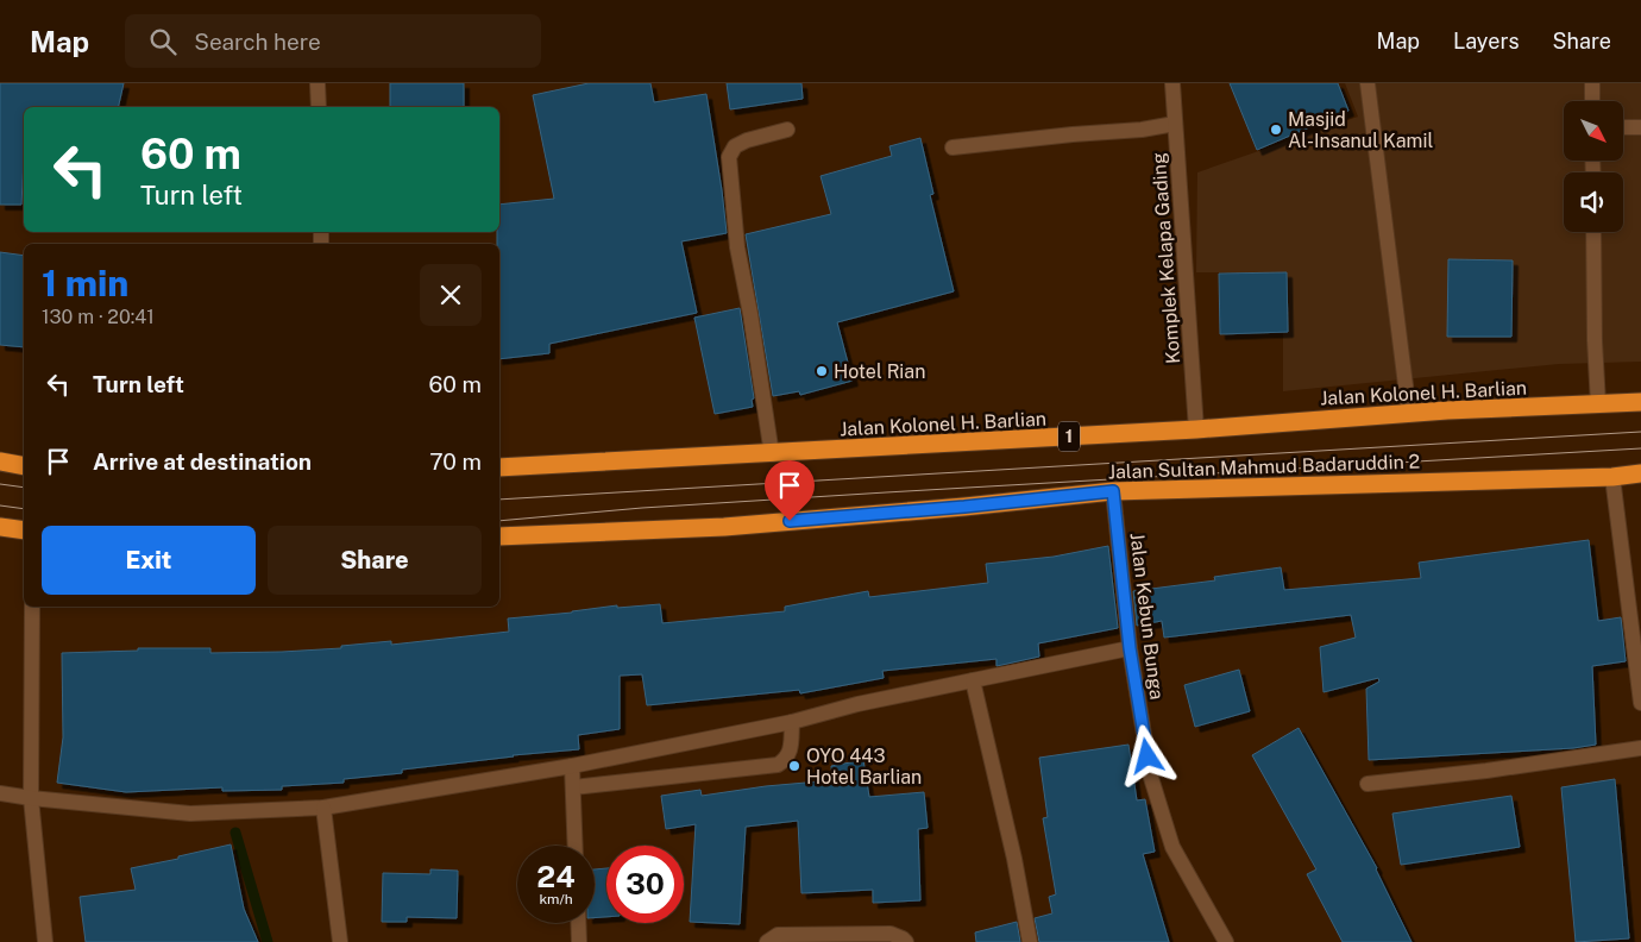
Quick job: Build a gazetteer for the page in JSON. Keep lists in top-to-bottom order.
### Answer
{
  "streets": {
    "highway": ["Jalan Kolonel H. Barlian", "1", "Jalan Sultan Mahmud Badaruddin 2"],
    "street": ["Komplek Kelapa Gading", "Jalan Kebun Bunga"]
  },
  "crossings": [
    ["Komplek Kelapa Gading", "Jalan Kolonel H. Barlian"],
    ["Jalan Sultan Mahmud Badaruddin 2", "Jalan Kebun Bunga"]
  ],
  "places": ["Masjid Al-Insanul Kamil", "Hotel Rian", "OYO 443 Hotel Barlian"],
  "north": "bottom right",
  "page": {
    "header": "Map",
    "search": "Search here",
    "nav": ["Map", "Layers", "Share"],
    "turn": ["60 m", "Turn left"],
    "heading": ["1 min", "130 m · 20:41"],
    "list": [
      {
        "name": "Turn left",
        "value": "60 m"
      },
      {
        "name": "Arrive at destination",
        "value": "70 m"
      }
    ],
    "buttons": ["Exit", "Share"],
    "speed": "24 km/h",
    "limit": "30"
  }
}
